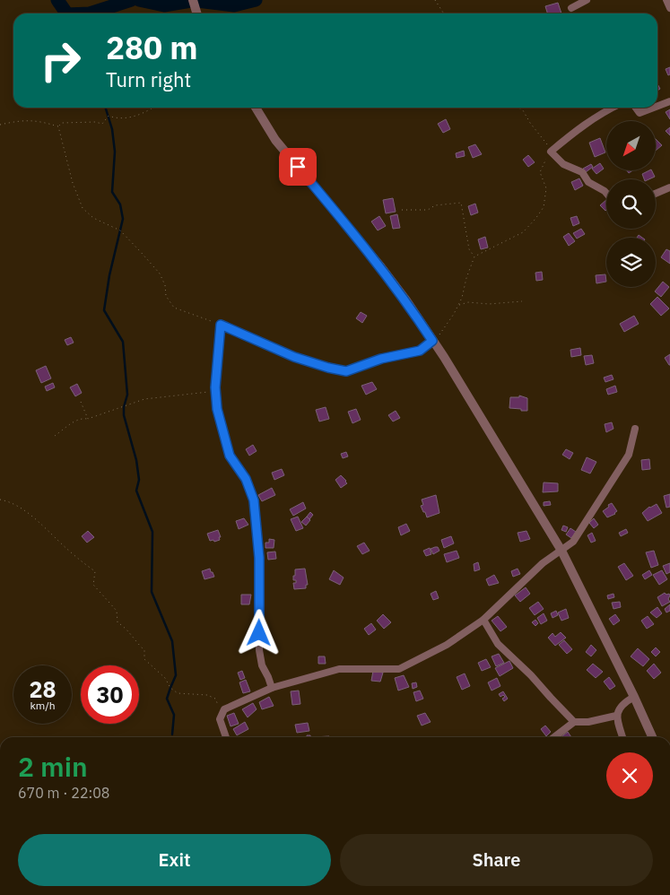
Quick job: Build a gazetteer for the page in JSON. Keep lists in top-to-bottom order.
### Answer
{
  "north": "bottom left",
  "page": {
    "turn": ["280 m", "Turn right"],
    "speed": "28 km/h",
    "limit": "30",
    "heading": ["2 min", "670 m · 22:08"],
    "buttons": ["Exit", "Share"]
  }
}
